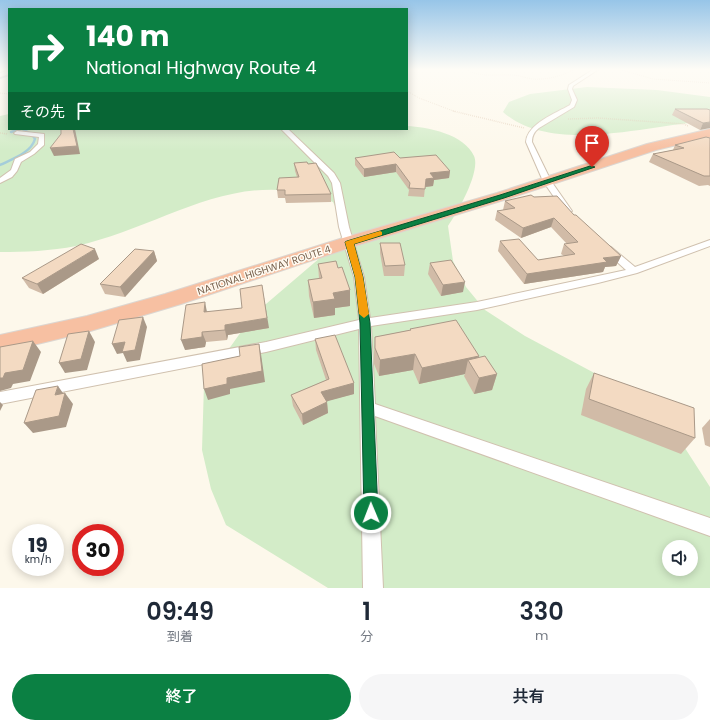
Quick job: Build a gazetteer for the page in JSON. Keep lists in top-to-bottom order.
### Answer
{
  "streets": {
    "highway": ["NATIONAL HIGHWAY ROUTE 4"]
  },
  "page": {
    "turn": ["140 m", "National Highway Route 4"],
    "then": "その先",
    "speed": "19 km/h",
    "limit": "30",
    "eta": [
      "09:49",
      "到着",
      "1",
      "分",
      "330",
      "m"
    ],
    "buttons": ["終了", "共有"]
  }
}
